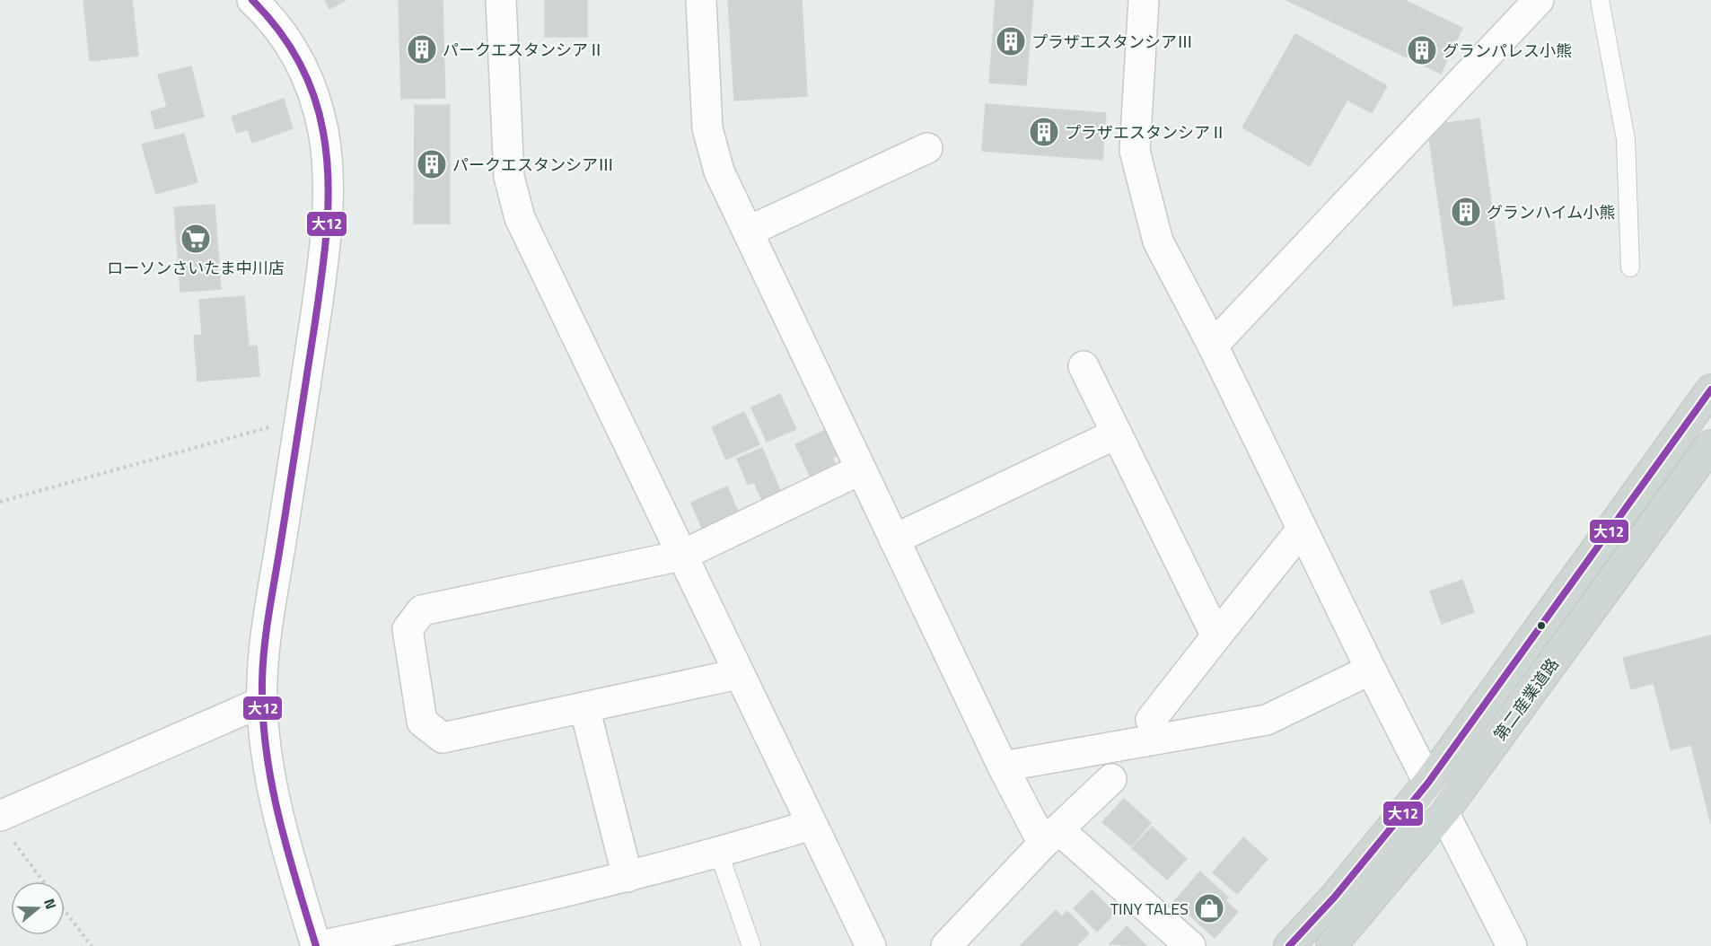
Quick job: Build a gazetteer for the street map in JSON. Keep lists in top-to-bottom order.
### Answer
{
  "streets": {
    "main road": ["第二産業道路"]
  },
  "places": {
    "building": [
      "プラザエスタンシアⅢ",
      "パークエスタンシアⅡ",
      "グランパレス小熊",
      "プラザエスタンシアⅡ",
      "パークエスタンシアⅢ",
      "グランハイム小熊"
    ],
    "supermarket": ["ローソンさいたま中川店"],
    "shop": ["TINY TALES"]
  },
  "lines": ["transit line 大12"],
  "north": "right"
}
